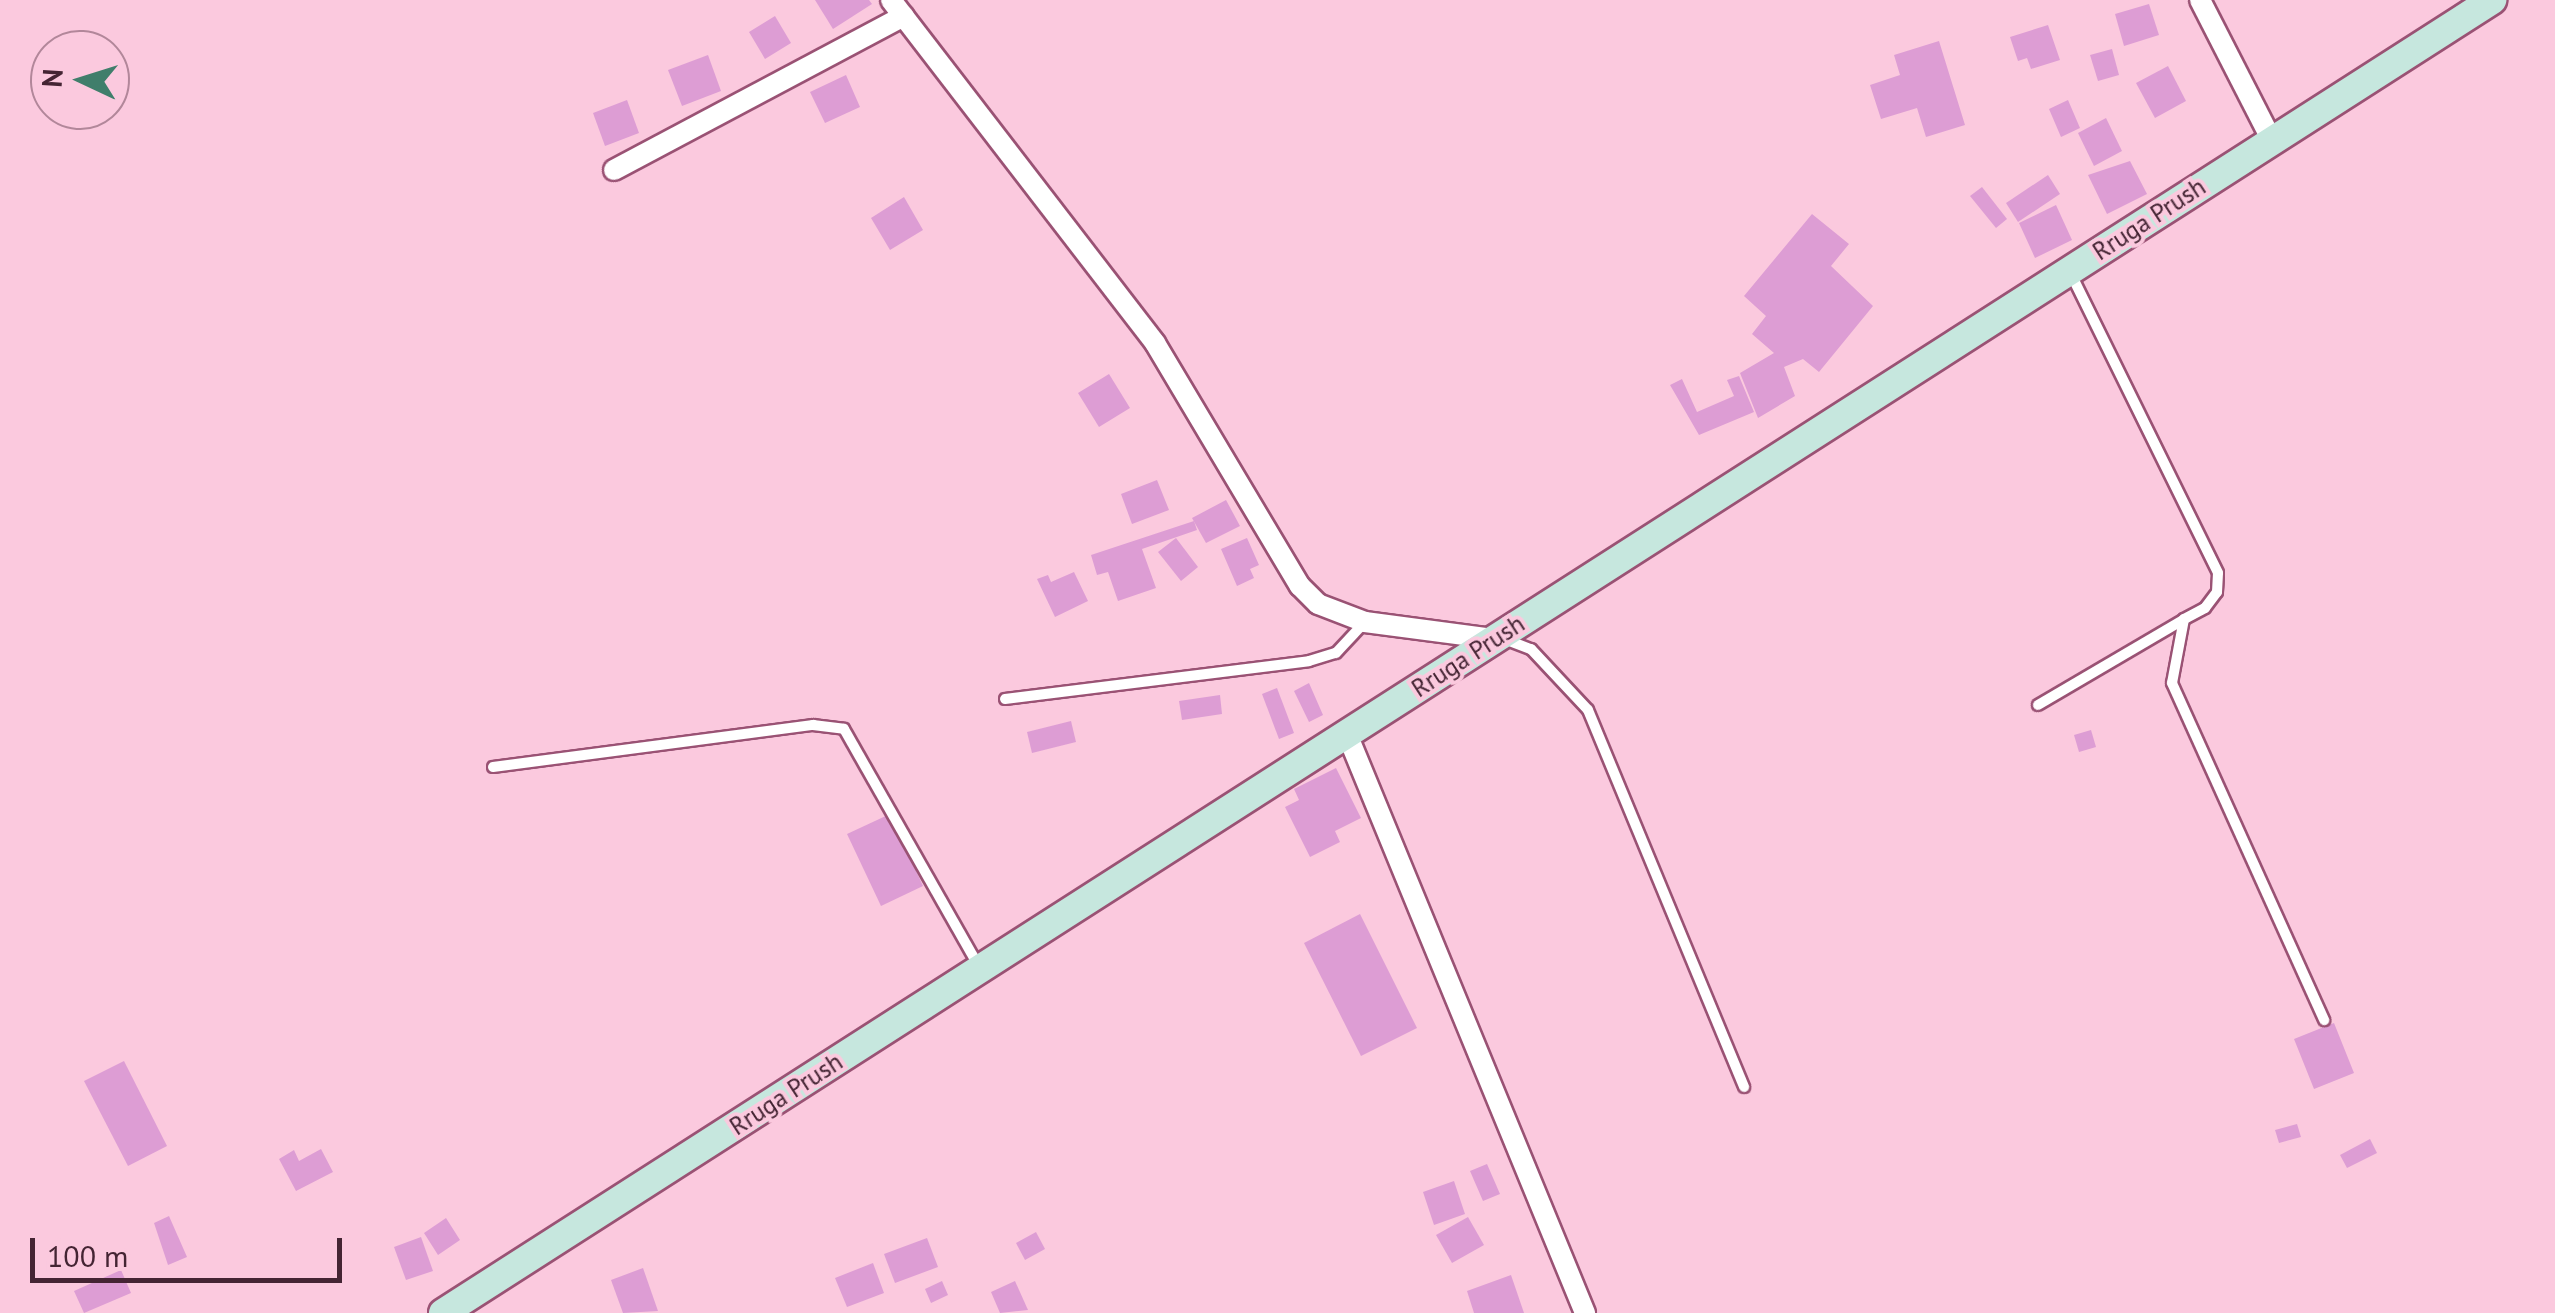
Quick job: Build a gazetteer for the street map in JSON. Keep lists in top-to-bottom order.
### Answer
{
  "streets": {
    "street": ["Rruga Prush"]
  },
  "scale_bar": "100 m",
  "north": "left"
}
